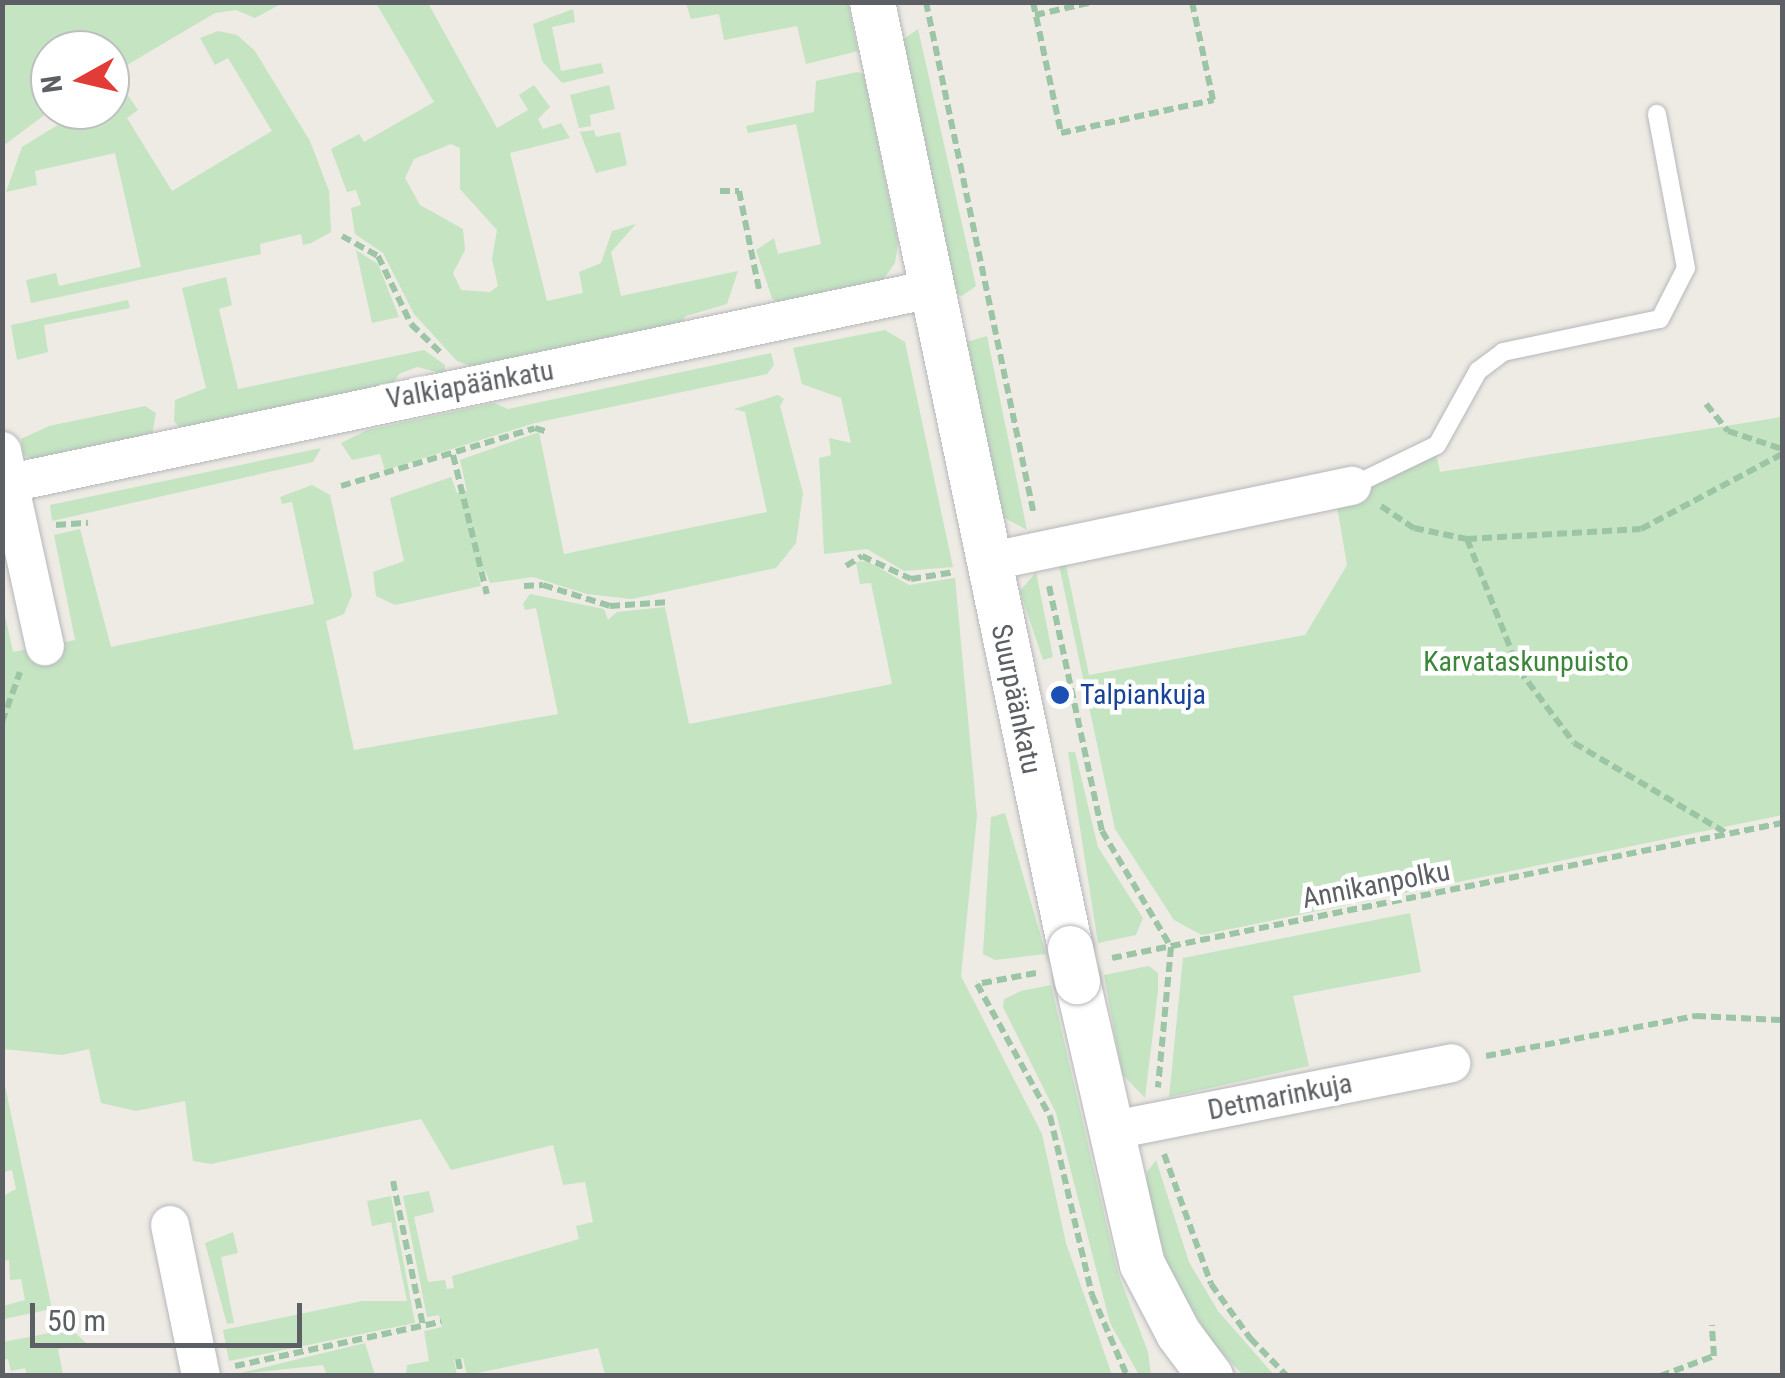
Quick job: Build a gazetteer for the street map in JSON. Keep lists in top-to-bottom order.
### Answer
{
  "streets": {
    "street": ["Valkiapäänkatu", "Suurpäänkatu", "Detmarinkuja"],
    "path": ["Annikanpolku"]
  },
  "crossings": [
    ["Valkiapäänkatu", "Suurpäänkatu"],
    ["Suurpäänkatu", "Annikanpolku"],
    ["Suurpäänkatu", "Detmarinkuja"]
  ],
  "parks": ["Karvataskunpuisto"],
  "places": ["Talpiankuja"],
  "scale_bar": "50 m",
  "north": "left"
}
